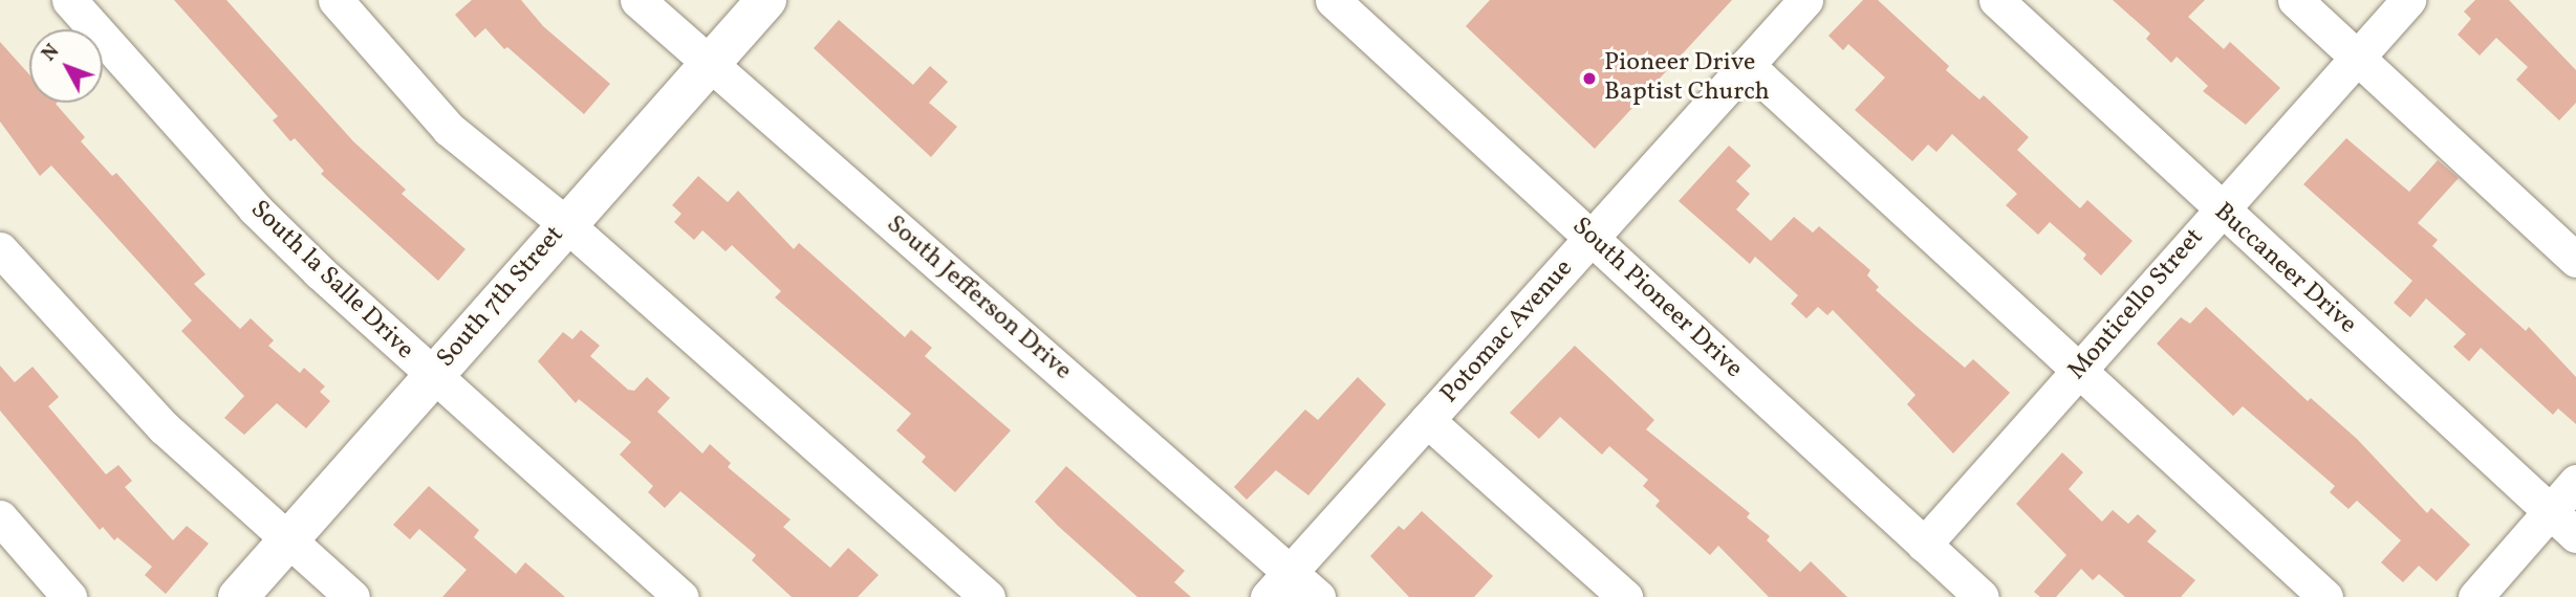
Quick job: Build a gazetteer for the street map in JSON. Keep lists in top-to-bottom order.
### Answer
{
  "streets": {
    "main road": ["South 7th Street"],
    "street": [
      "Buccaneer Drive",
      "South la Salle Drive",
      "South Jefferson Drive",
      "South Pioneer Drive",
      "Monticello Street",
      "Potomac Avenue"
    ]
  },
  "crossings": [
    ["Buccaneer Drive", "Monticello Street"],
    ["South la Salle Drive", "South 7th Street"],
    ["South 7th Street", "South Jefferson Drive"],
    ["South Jefferson Drive", "Potomac Avenue"],
    ["South Pioneer Drive", "Monticello Street"],
    ["South Pioneer Drive", "Potomac Avenue"]
  ],
  "places": ["Pioneer Drive Baptist Church"],
  "north": "top left"
}
